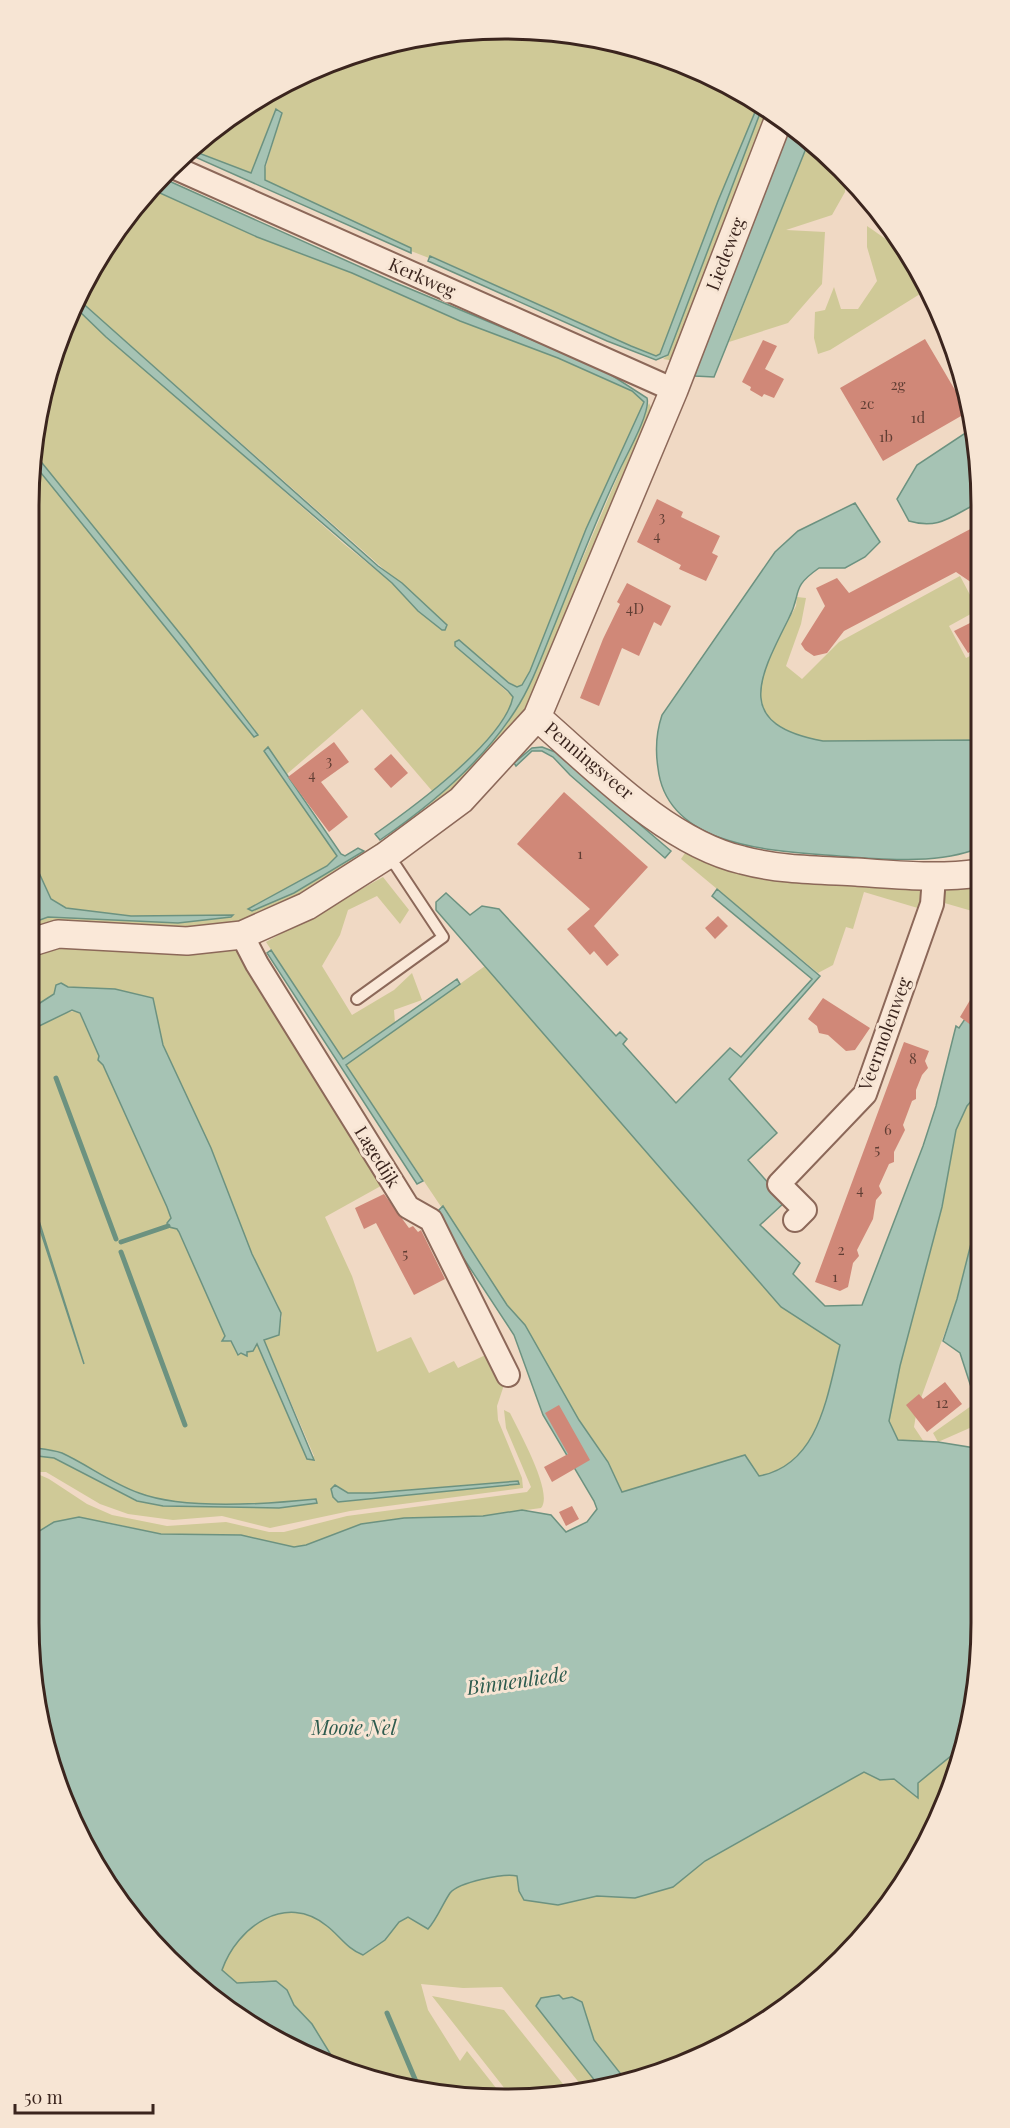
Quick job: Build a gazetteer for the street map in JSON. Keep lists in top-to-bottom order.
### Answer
{
  "streets": {
    "street": [
      "Liedeweg",
      "Kerkweg",
      "Penningsveer",
      "Veermolenweg",
      "Lagedijk"
    ]
  },
  "crossings": [
    ["Liedeweg", "Kerkweg"],
    ["Liedeweg", "Penningsveer"],
    ["Kerkweg", "Penningsveer"],
    ["Penningsveer", "Veermolenweg"]
  ],
  "water": ["Binnenliede", "Mooie Nel"],
  "house_numbers": [
    "2g",
    "2c",
    "1d",
    "1b",
    "3",
    "4",
    "4D",
    "3",
    "4",
    "1",
    "8",
    "6",
    "5",
    "4",
    "2",
    "5",
    "1",
    "12"
  ],
  "scale_bar": "50 m"
}
